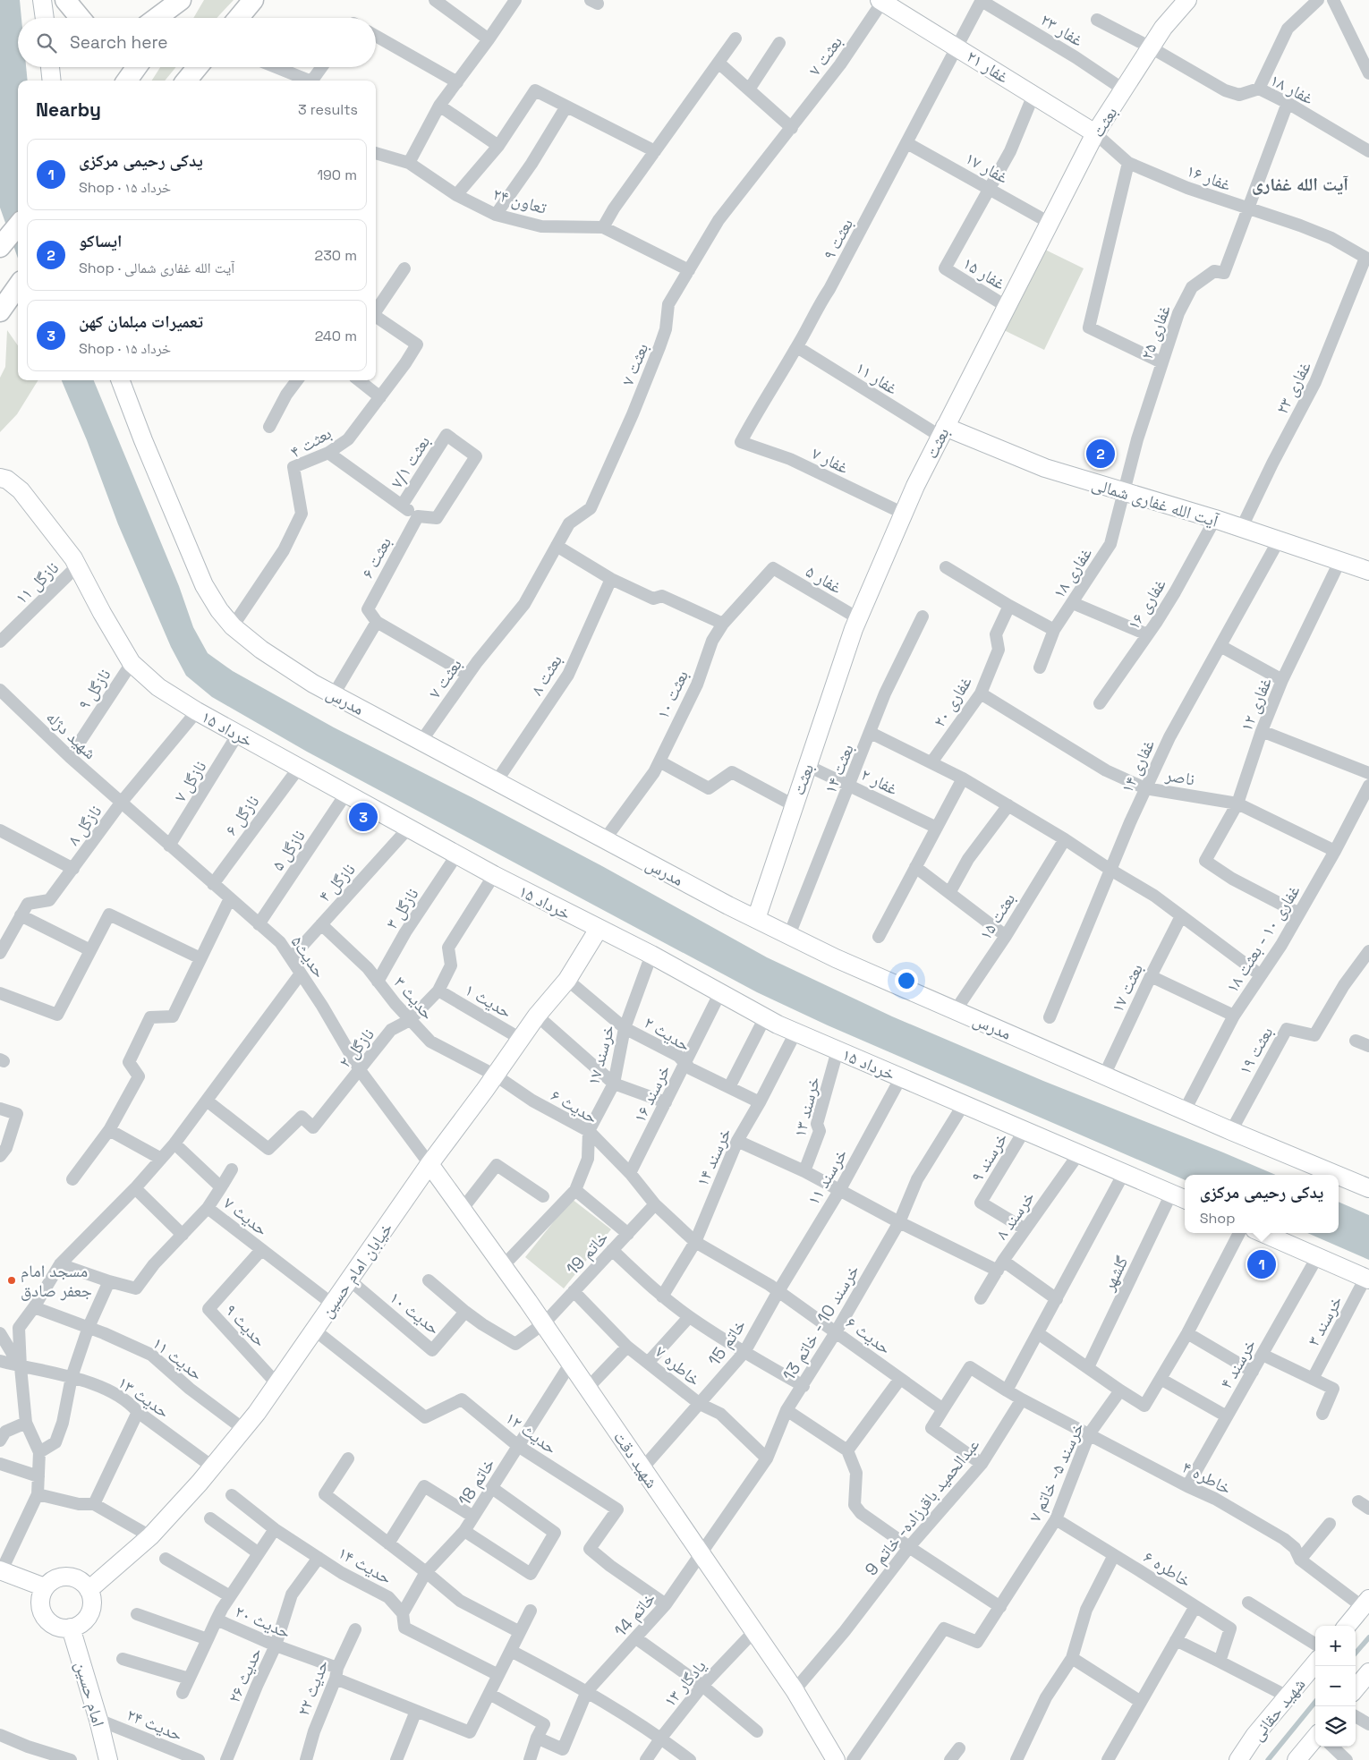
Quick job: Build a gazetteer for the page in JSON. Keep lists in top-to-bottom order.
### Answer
{
  "streets": {
    "street": [
      "غفار ۲۳",
      "بعثت ۷",
      "غفار ۲۱",
      "غفار ۱۸",
      "بعثت",
      "غفار ۱۷",
      "غفار ۱۶",
      "تعاون ۲۴",
      "بعثت ۹",
      "غفار ۱۵",
      "غفاری ۲۵",
      "غفار ۱۱",
      "غفاری ۲۳",
      "بعثت ۴",
      "غفار ۷",
      "بعثت ۷/۱",
      "آیت الله غفاری شمالی",
      "بعثت ۶",
      "غفاری ۱۸",
      "غفار ۵",
      "نازگل ۱۱",
      "غفاری ۱۶",
      "بعثت ۸",
      "نازگل ۹",
      "بعثت ۱۰",
      "مدرس",
      "غفاری ۲۰",
      "غفاری ۱۲",
      "۱۵ خرداد",
      "شهید دژله",
      "غفاری ۱۴",
      "بعثت ۱۴",
      "ناصر",
      "نازگل ۷",
      "غفار ۲",
      "نازگل ۶",
      "نازگل ۸",
      "نازگل ۵",
      "نازگل ۴",
      "نازگل ۳",
      "بعثت ۱۵",
      "غفاری ۱۰ - بعثت ۱۸",
      "حدیث۵",
      "بعثت ۱۷",
      "حدیث ۳",
      "حدیث ۱",
      "حدیث ۲",
      "نازگل ۲",
      "بعثت ۱۹",
      "خرسند ۱۷",
      "خرسند ۱۶",
      "حدیث ۶",
      "خرسند ۱۳",
      "خرسند ۱۴",
      "خرسند ۹",
      "خرسند ۱۱",
      "خرسند ۸",
      "حدیث ۷",
      "خاتم 19",
      "خیابان امام حسین",
      "گلشهر",
      "حدیث ۱۰",
      "خرسند ۳",
      "خرسند 10 - خاتم 13",
      "حدیث ۹",
      "خاتم 15",
      "حدیث ۱۱",
      "خرسند ۴",
      "خاطره ۷",
      "حدیث ۱۳",
      "حدیث ۱۲",
      "شهید دقت",
      "خرسند ۵- خاتم ۷",
      "خاطره ۴",
      "خاتم 18",
      "عبدالحمید باقرزاده- خاتم 9",
      "حدیث ۱۴",
      "خاطره ۶",
      "خاتم 14",
      "حدیث ۲۰",
      "حدیث ۲۶",
      "یادگار ۱۳",
      "حدیث ۲۲",
      "امام حسین",
      "شهید حقانی",
      "حدیث ۲۴"
    ]
  },
  "crossings": [
    ["غفار ۲۳", "بعثت"],
    ["غفار ۲۳", "بعثت ۹"],
    ["بعثت ۷", "غفار ۲۱"],
    ["بعثت ۷", "تعاون ۲۴"],
    ["بعثت ۷", "مدرس"],
    ["غفار ۲۱", "بعثت"],
    ["غفار ۲۱", "غفار ۱۶"],
    ["غفار ۲۱", "بعثت ۹"],
    ["غفار ۱۸", "بعثت"],
    ["بعثت", "غفار ۱۷"],
    ["بعثت", "غفار ۱۶"],
    ["بعثت", "غفار ۱۵"],
    ["بعثت", "غفار ۱۱"],
    ["بعثت", "غفار ۷"],
    ["بعثت", "آیت الله غفاری شمالی"],
    ["بعثت", "غفار ۵"],
    ["بعثت", "مدرس"],
    ["بعثت", "غفار ۲"],
    ["غفار ۱۷", "بعثت ۹"],
    ["غفار ۱۷", "غفار ۱۵"],
    ["غفار ۱۶", "غفاری ۲۵"],
    ["غفار ۱۶", "غفاری ۲۳"],
    ["بعثت ۹", "غفار ۱۱"],
    ["بعثت ۹", "غفار ۷"],
    ["غفاری ۲۵", "آیت الله غفاری شمالی"],
    ["غفاری ۲۵", "غفاری ۱۸"],
    ["غفار ۱۱", "آیت الله غفاری شمالی"],
    ["غفاری ۲۳", "آیت الله غفاری شمالی"],
    ["بعثت ۴", "مدرس"],
    ["بعثت ۷/۱", "بعثت ۶"],
    ["آیت الله غفاری شمالی", "غفاری ۱۸"],
    ["آیت الله غفاری شمالی", "غفاری ۱۶"],
    ["آیت الله غفاری شمالی", "غفاری ۱۲"],
    ["آیت الله غفاری شمالی", "غفاری ۱۴"],
    ["غفار ۵", "بعثت ۱۰"],
    ["نازگل ۱۱", "۱۵ خرداد"],
    ["بعثت ۸", "مدرس"],
    ["نازگل ۹", "۱۵ خرداد"],
    ["نازگل ۹", "شهید دژله"],
    ["بعثت ۱۰", "مدرس"],
    ["مدرس", "بعثت ۱۴"],
    ["مدرس", "بعثت ۱۵"],
    ["مدرس", "غفاری ۱۰ - بعثت ۱۸"],
    ["مدرس", "بعثت ۱۷"],
    ["مدرس", "بعثت ۱۹"],
    ["غفاری ۲۰", "ناصر"],
    ["غفاری ۱۲", "ناصر"],
    ["غفاری ۱۲", "غفاری ۱۰ - بعثت ۱۸"],
    ["۱۵ خرداد", "نازگل ۷"],
    ["۱۵ خرداد", "نازگل ۶"],
    ["۱۵ خرداد", "نازگل ۸"],
    ["۱۵ خرداد", "نازگل ۵"],
    ["۱۵ خرداد", "نازگل ۴"],
    ["۱۵ خرداد", "نازگل ۳"],
    ["۱۵ خرداد", "نازگل ۲"],
    ["۱۵ خرداد", "خرسند ۱۷"],
    ["۱۵ خرداد", "خرسند ۱۶"],
    ["۱۵ خرداد", "خرسند ۱۳"],
    ["۱۵ خرداد", "خرسند ۱۴"],
    ["۱۵ خرداد", "خرسند ۹"],
    ["۱۵ خرداد", "خرسند ۱۱"],
    ["۱۵ خرداد", "خرسند ۸"],
    ["۱۵ خرداد", "خیابان امام حسین"],
    ["۱۵ خرداد", "گلشهر"],
    ["۱۵ خرداد", "خرسند 10 - خاتم 13"],
    ["شهید دژله", "نازگل ۸"],
    ["شهید دژله", "حدیث۵"],
    ["غفاری ۱۴", "ناصر"],
    ["بعثت ۱۴", "غفار ۲"],
    ["ناصر", "غفاری ۱۰ - بعثت ۱۸"],
    ["نازگل ۷", "حدیث۵"],
    ["نازگل ۶", "حدیث۵"],
    ["نازگل ۸", "حدیث۵"],
    ["نازگل ۵", "حدیث۵"],
    ["نازگل ۴", "حدیث۵"],
    ["نازگل ۴", "حدیث ۳"],
    ["نازگل ۳", "حدیث ۳"],
    ["حدیث۵", "نازگل ۲"],
    ["حدیث۵", "خیابان امام حسین"],
    ["حدیث۵", "شهید دقت"],
    ["حدیث ۳", "نازگل ۲"],
    ["حدیث ۳", "حدیث ۶"],
    ["حدیث ۳", "خیابان امام حسین"],
    ["حدیث ۱", "نازگل ۲"],
    ["حدیث ۱", "خیابان امام حسین"],
    ["حدیث ۲", "خرسند ۱۷"],
    ["حدیث ۲", "خرسند ۱۶"],
    ["حدیث ۲", "خرسند ۱۴"],
    ["حدیث ۲", "خیابان امام حسین"],
    ["خرسند ۱۷", "حدیث ۶"],
    ["خرسند ۱۷", "شهید دقت"],
    ["خرسند ۱۶", "حدیث ۶"],
    ["حدیث ۶", "خرسند ۱۴"],
    ["حدیث ۶", "خرسند ۱۱"],
    ["حدیث ۶", "خاتم 19"],
    ["حدیث ۶", "خیابان امام حسین"],
    ["حدیث ۶", "خرسند 10 - خاتم 13"],
    ["حدیث ۶", "خاتم 15"],
    ["خرسند ۹", "خرسند ۸"],
    ["خرسند ۱۱", "خاتم 15"],
    ["حدیث ۷", "خیابان امام حسین"],
    ["حدیث ۷", "حدیث ۹"],
    ["خاتم 19", "حدیث ۱۰"],
    ["خاتم 19", "خاطره ۷"],
    ["خاتم 19", "شهید دقت"],
    ["خیابان امام حسین", "حدیث ۱۰"],
    ["خیابان امام حسین", "حدیث ۹"],
    ["خیابان امام حسین", "حدیث ۱۱"],
    ["خیابان امام حسین", "حدیث ۱۳"],
    ["خیابان امام حسین", "حدیث ۱۲"],
    ["خیابان امام حسین", "شهید دقت"],
    ["خیابان امام حسین", "امام حسین"],
    ["حدیث ۱۰", "شهید دقت"],
    ["خرسند 10 - خاتم 13", "خاطره ۷"],
    ["خرسند 10 - خاتم 13", "شهید دقت"],
    ["خرسند 10 - خاتم 13", "خاتم 14"],
    ["خاتم 15", "خاطره ۷"],
    ["خاتم 15", "شهید دقت"],
    ["خرسند ۴", "خاطره ۴"],
    ["حدیث ۱۲", "خاتم 18"],
    ["حدیث ۱۲", "خاتم 14"],
    ["شهید دقت", "خاتم 18"],
    ["شهید دقت", "عبدالحمید باقرزاده- خاتم 9"],
    ["شهید دقت", "خاتم 14"],
    ["شهید دقت", "یادگار ۱۳"],
    ["خرسند ۵- خاتم ۷", "خاطره ۴"],
    ["خرسند ۵- خاتم ۷", "خاطره ۶"],
    ["خاطره ۴", "عبدالحمید باقرزاده- خاتم 9"],
    ["خاتم 18", "حدیث ۱۴"],
    ["حدیث ۱۴", "حدیث ۲۶"],
    ["حدیث ۲۰", "حدیث ۲۶"],
    ["حدیث ۲۰", "حدیث ۲۲"],
    ["امام حسین", "حدیث ۲۴"]
  ],
  "districts": ["آیت الله غفاری"],
  "places": ["مسجد امام جعفر صادق"],
  "page": {
    "search": "Search here",
    "heading": ["Nearby", "3 results"],
    "list": [
      {
        "mark": "1",
        "name": "یدکی رحیمی مرکزی",
        "note": "Shop · ۱۵ خرداد",
        "value": "190 m"
      },
      {
        "mark": "2",
        "name": "ایساکو",
        "note": "Shop · آیت الله غفاری شمالی",
        "value": "230 m"
      },
      {
        "mark": "3",
        "name": "تعمیرات مبلمان کهن",
        "note": "Shop · ۱۵ خرداد",
        "value": "240 m"
      }
    ],
    "pins": ["2", "3", "1"],
    "popup": ["یدکی رحیمی مرکزی", "Shop"],
    "map_buttons": ["+", "−"]
  }
}
